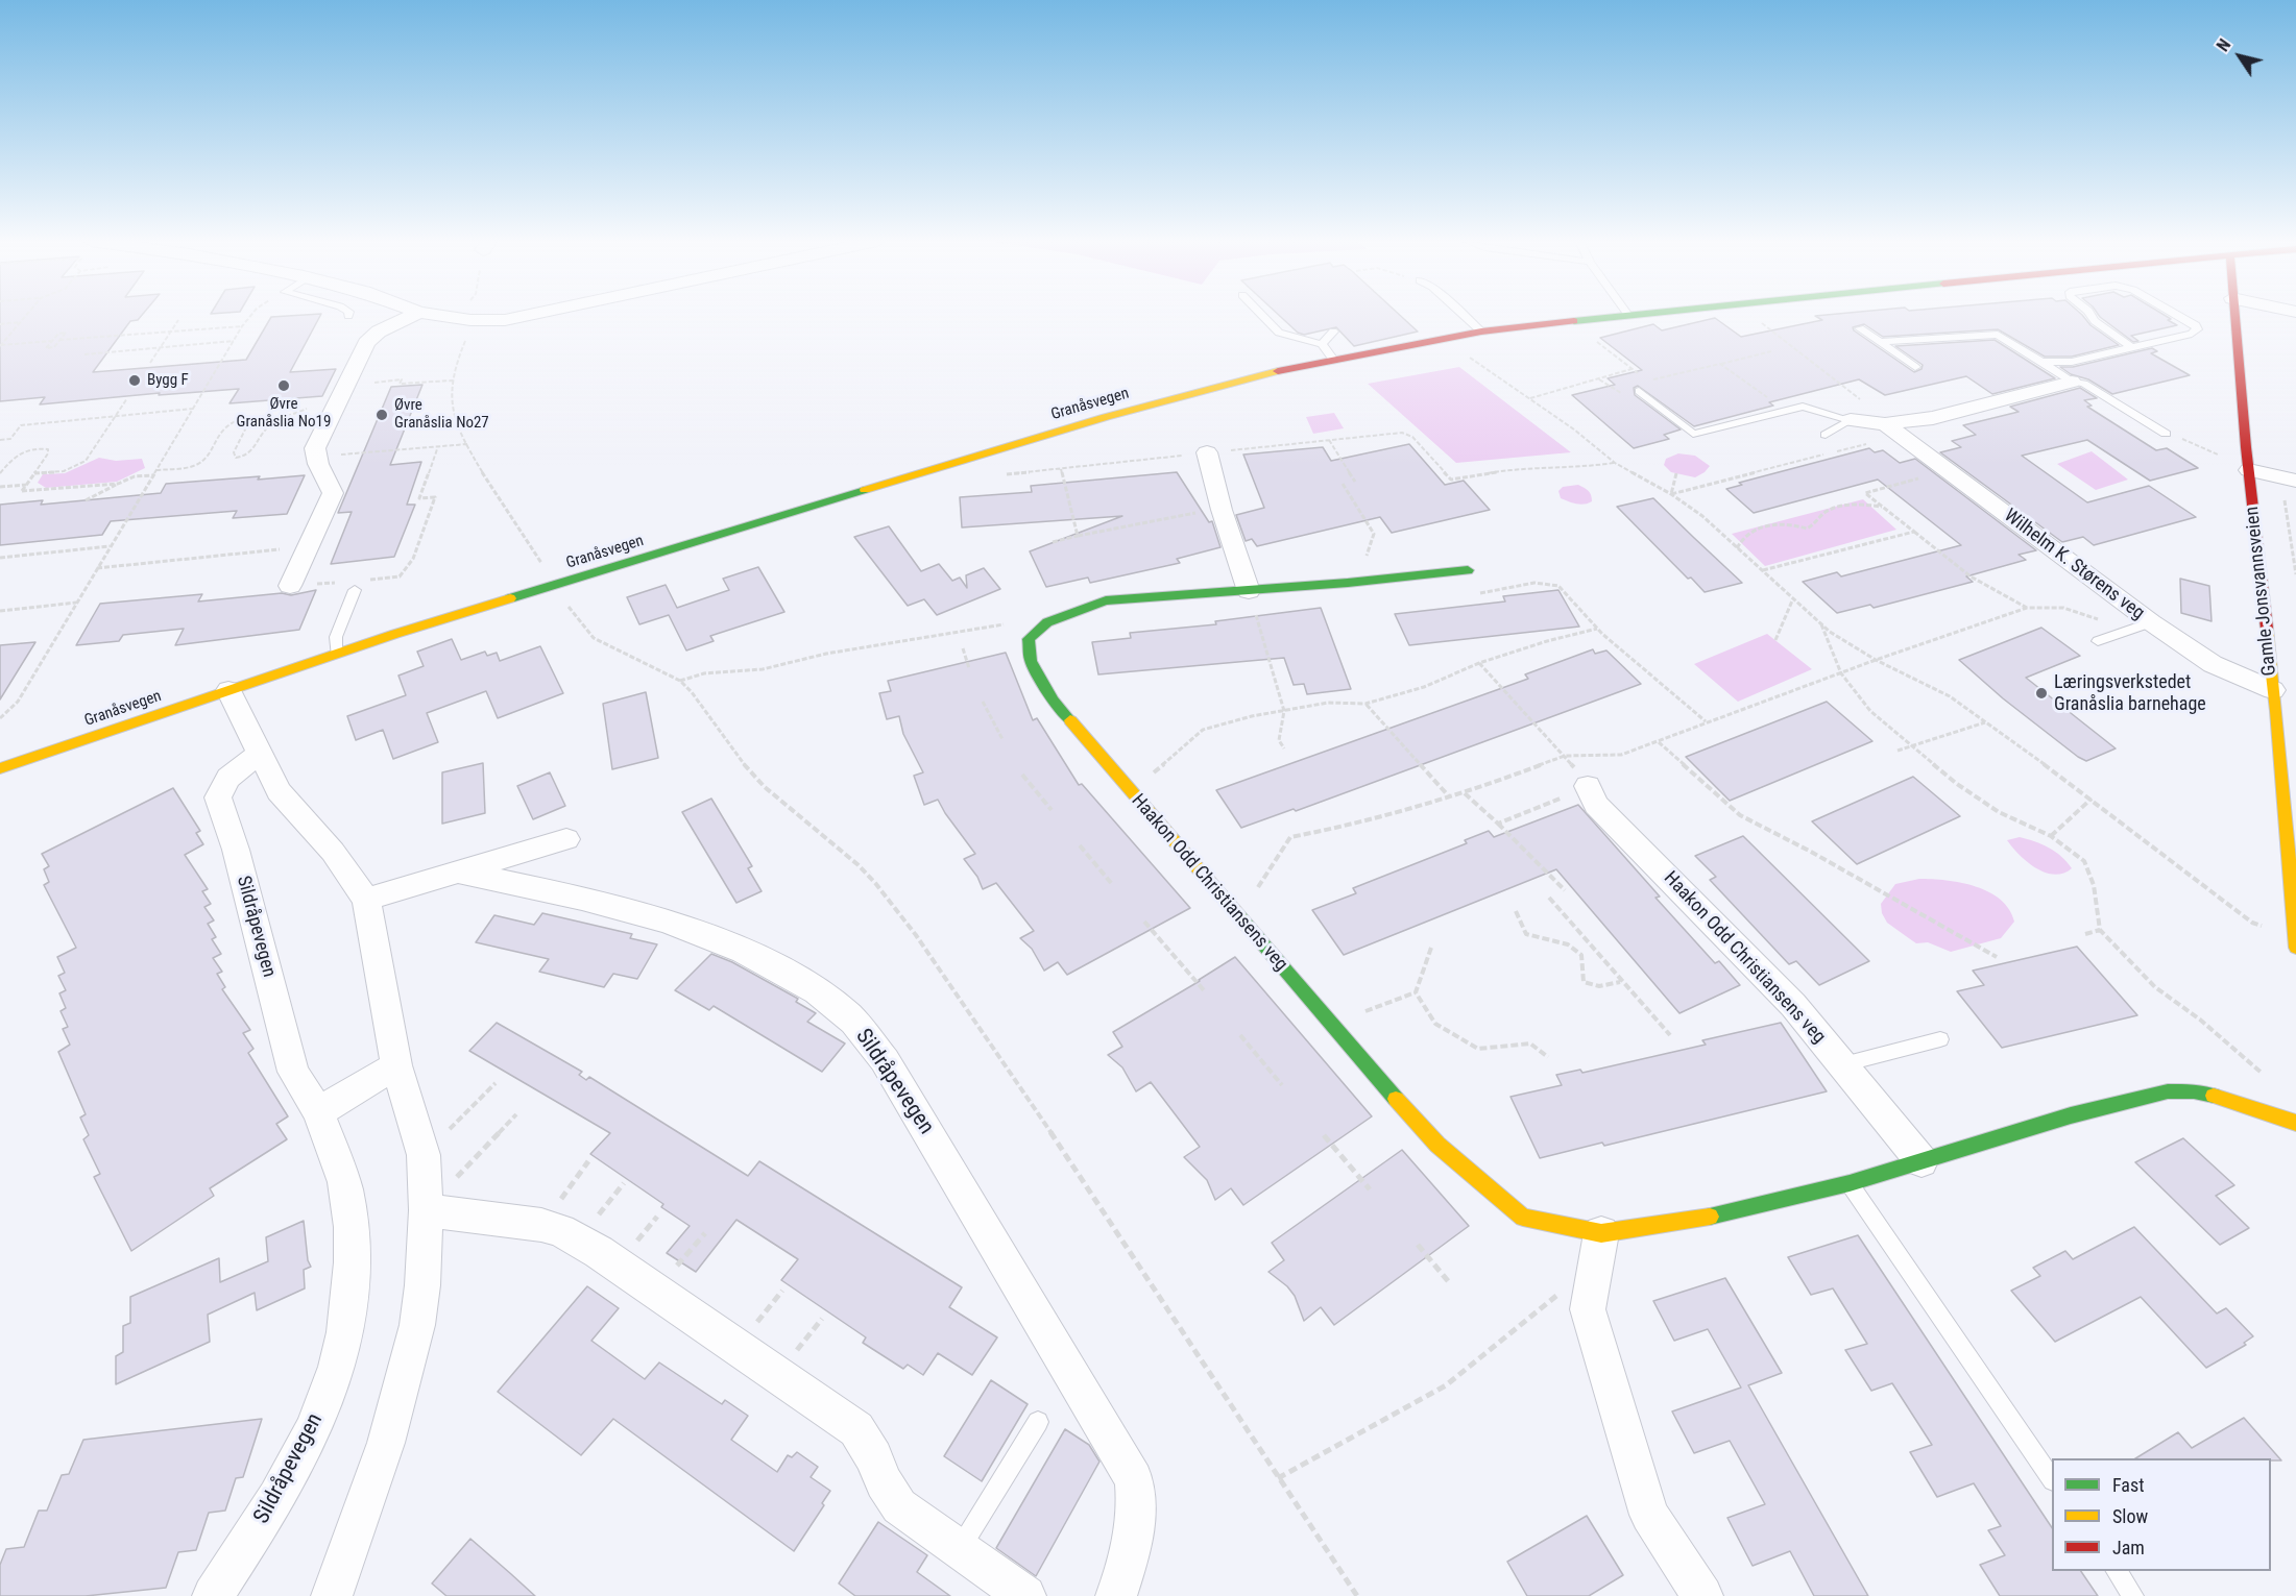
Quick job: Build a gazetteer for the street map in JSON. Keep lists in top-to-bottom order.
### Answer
{
  "streets": {
    "street": [
      "Granåsvegen",
      "Wilhelm K. Størens veg",
      "Gamle Jonsvannsveien",
      "Haakon Odd Christiansens veg",
      "Sildråpevegen"
    ]
  },
  "crossings": [
    ["Wilhelm K. Størens veg", "Gamle Jonsvannsveien"]
  ],
  "places": [
    "Bygg F",
    "Øvre Granåslia No19",
    "Øvre Granåslia No27",
    "Læringsverkstedet Granåslia barnehage"
  ],
  "legend": ["Fast", "Slow", "Jam"],
  "north": "top left"
}
